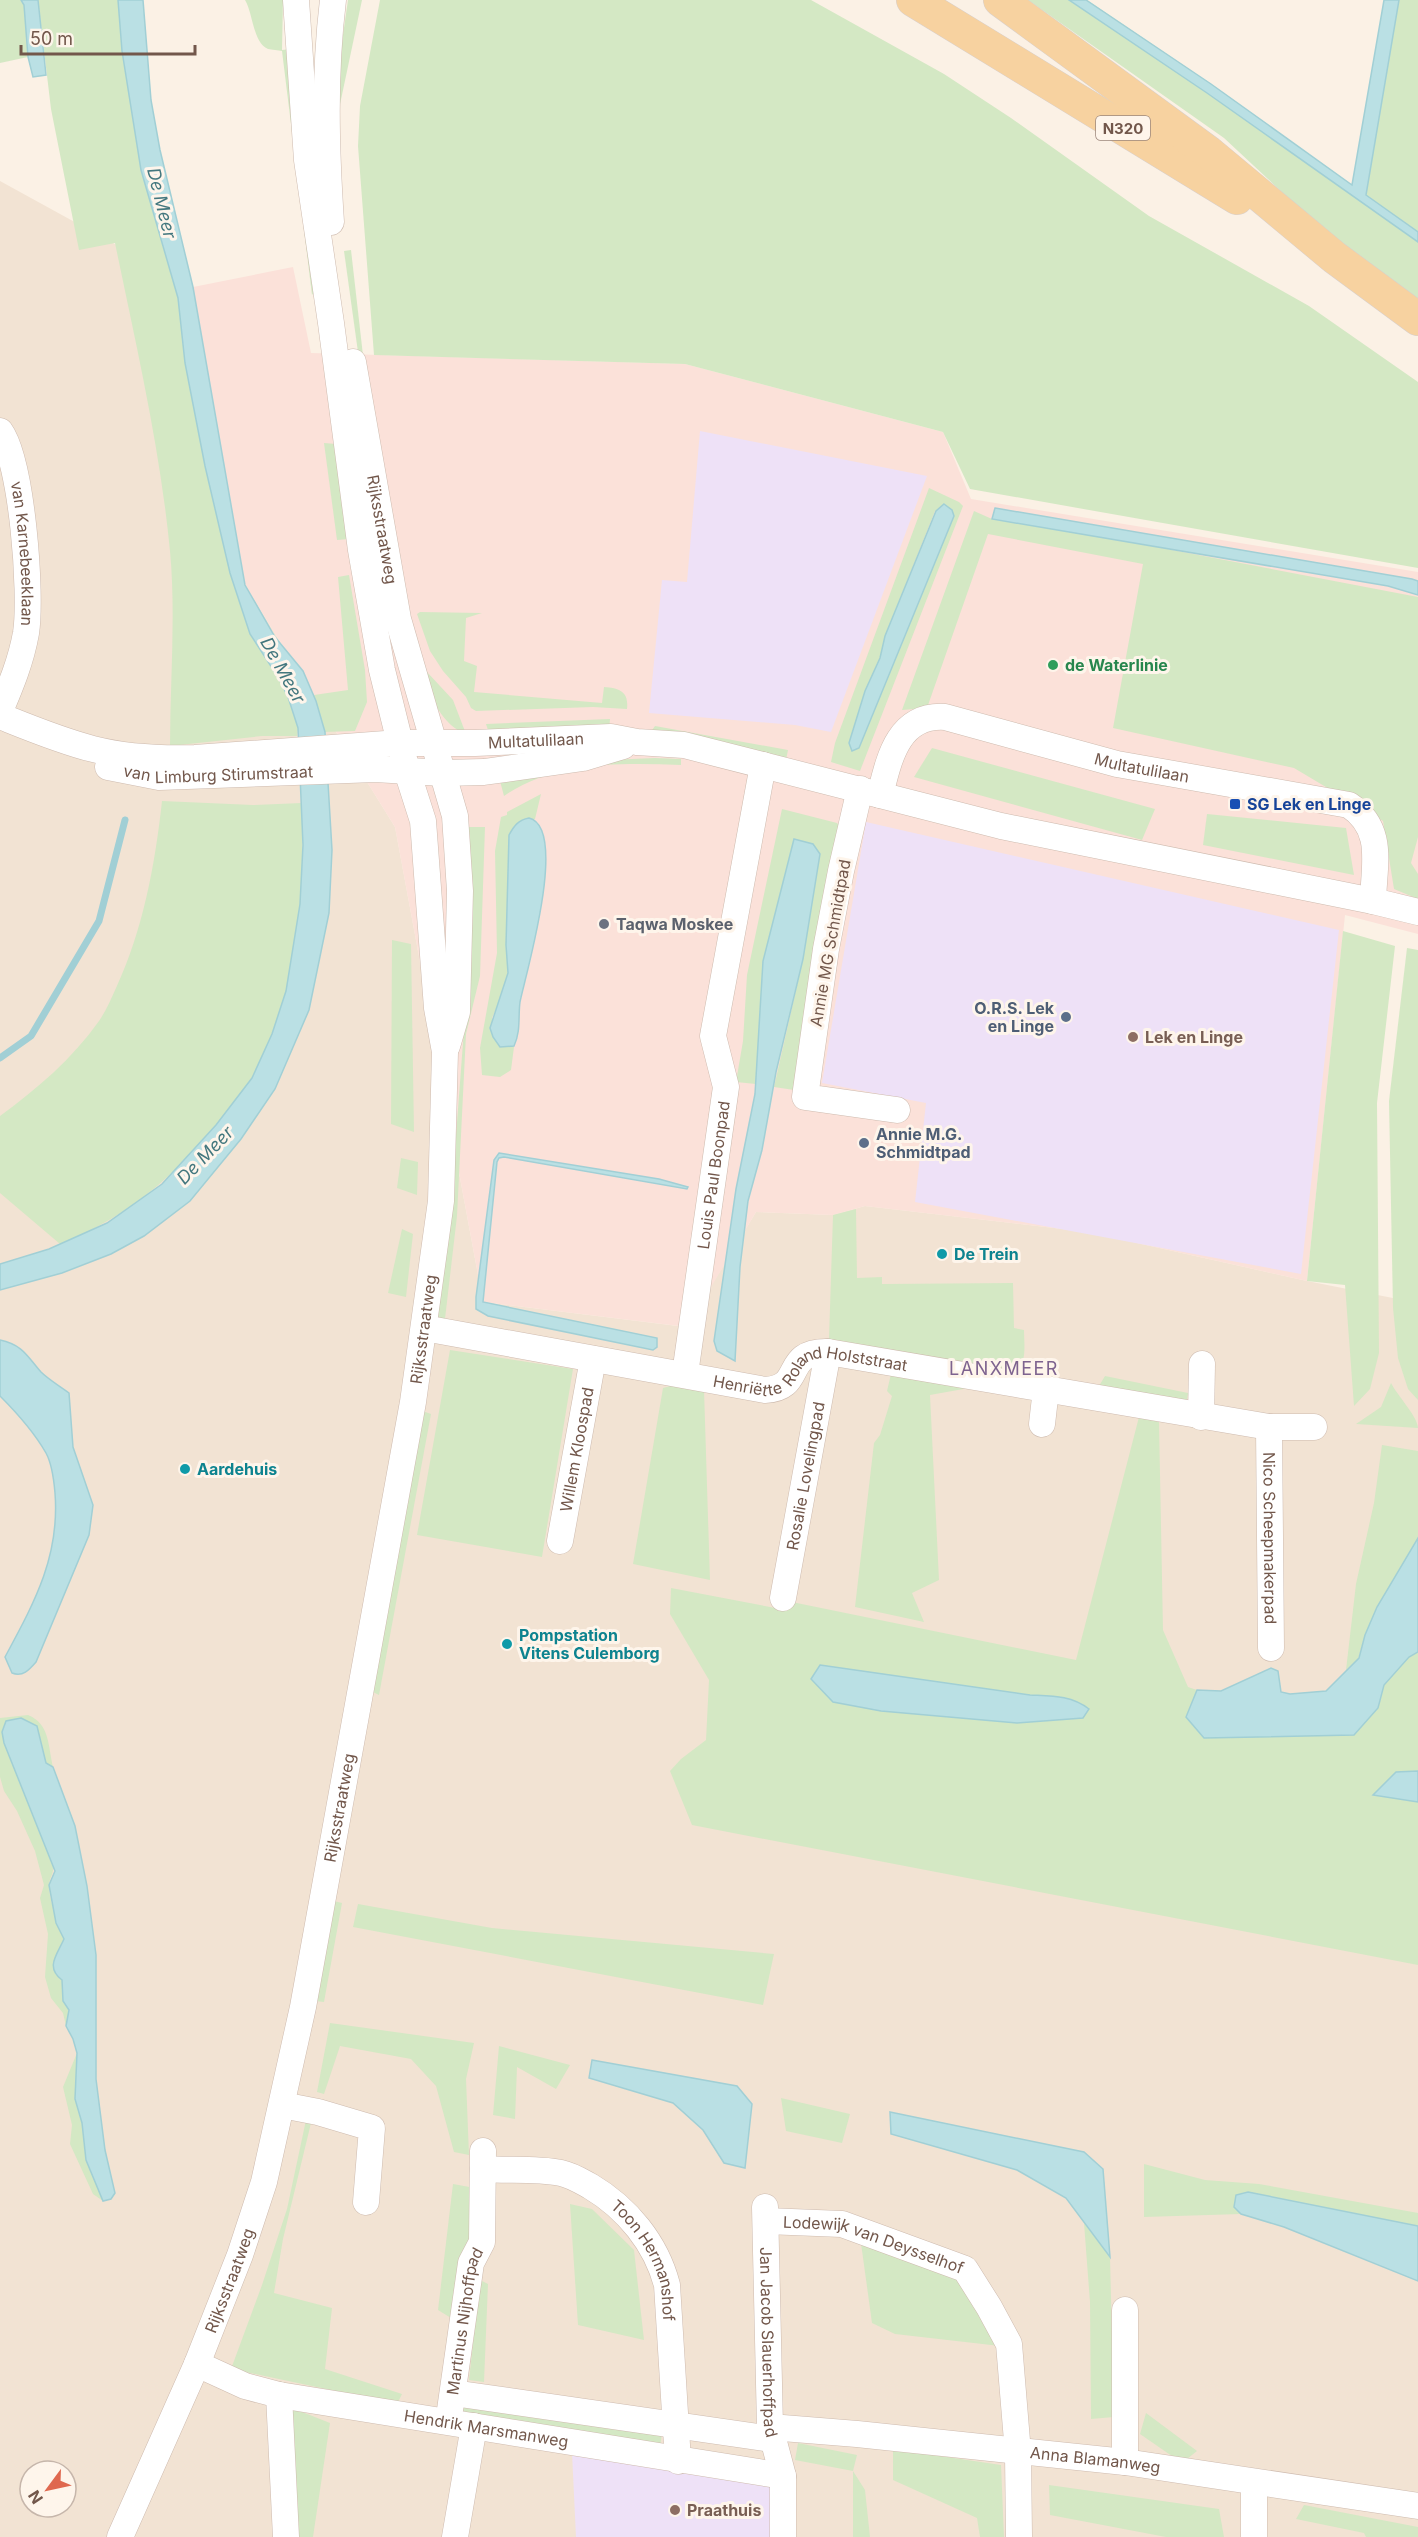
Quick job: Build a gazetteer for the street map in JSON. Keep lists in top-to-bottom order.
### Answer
{
  "streets": {
    "main road": ["N320"],
    "street": [
      "Rijksstraatweg",
      "van Karnebeeklaan",
      "Multatulilaan",
      "van Limburg Stirumstraat",
      "Annie MG Schmidtpad",
      "Louis Paul Boonpad",
      "Henriëtte Roland Holststraat",
      "Willem Kloospad",
      "Rosalie Lovelingpad",
      "Nico Scheepmakerpad",
      "Lodewijk van Deysselhof",
      "Toon Hermanshof",
      "Martinus Nijhoffpad",
      "Jan Jacob Slauerhoffpad",
      "Hendrik Marsmanweg",
      "Anna Blamanweg"
    ]
  },
  "crossings": [
    ["Rijksstraatweg", "Multatulilaan"],
    ["Rijksstraatweg", "van Limburg Stirumstraat"],
    ["Rijksstraatweg", "Henriëtte Roland Holststraat"],
    ["Rijksstraatweg", "Hendrik Marsmanweg"],
    ["van Karnebeeklaan", "van Limburg Stirumstraat"],
    ["Multatulilaan", "van Limburg Stirumstraat"],
    ["Multatulilaan", "Annie MG Schmidtpad"],
    ["Multatulilaan", "Louis Paul Boonpad"],
    ["Louis Paul Boonpad", "Henriëtte Roland Holststraat"],
    ["Henriëtte Roland Holststraat", "Willem Kloospad"],
    ["Henriëtte Roland Holststraat", "Rosalie Lovelingpad"],
    ["Henriëtte Roland Holststraat", "Nico Scheepmakerpad"],
    ["Lodewijk van Deysselhof", "Jan Jacob Slauerhoffpad"],
    ["Lodewijk van Deysselhof", "Anna Blamanweg"],
    ["Toon Hermanshof", "Martinus Nijhoffpad"],
    ["Toon Hermanshof", "Hendrik Marsmanweg"],
    ["Martinus Nijhoffpad", "Hendrik Marsmanweg"],
    ["Jan Jacob Slauerhoffpad", "Hendrik Marsmanweg"],
    ["Jan Jacob Slauerhoffpad", "Anna Blamanweg"],
    ["Hendrik Marsmanweg", "Anna Blamanweg"]
  ],
  "districts": ["LANXMEER"],
  "water": ["De Meer"],
  "places": {
    "other": [
      "de Waterlinie",
      "Taqwa Moskee",
      "O.R.S. Lek en Linge",
      "Lek en Linge",
      "Annie M.G. Schmidtpad",
      "De Trein",
      "Aardehuis",
      "Pompstation Vitens Culemborg",
      "Praathuis"
    ],
    "transit": ["SG Lek en Linge"]
  },
  "scale_bar": "50 m",
  "north": "bottom left"
}
